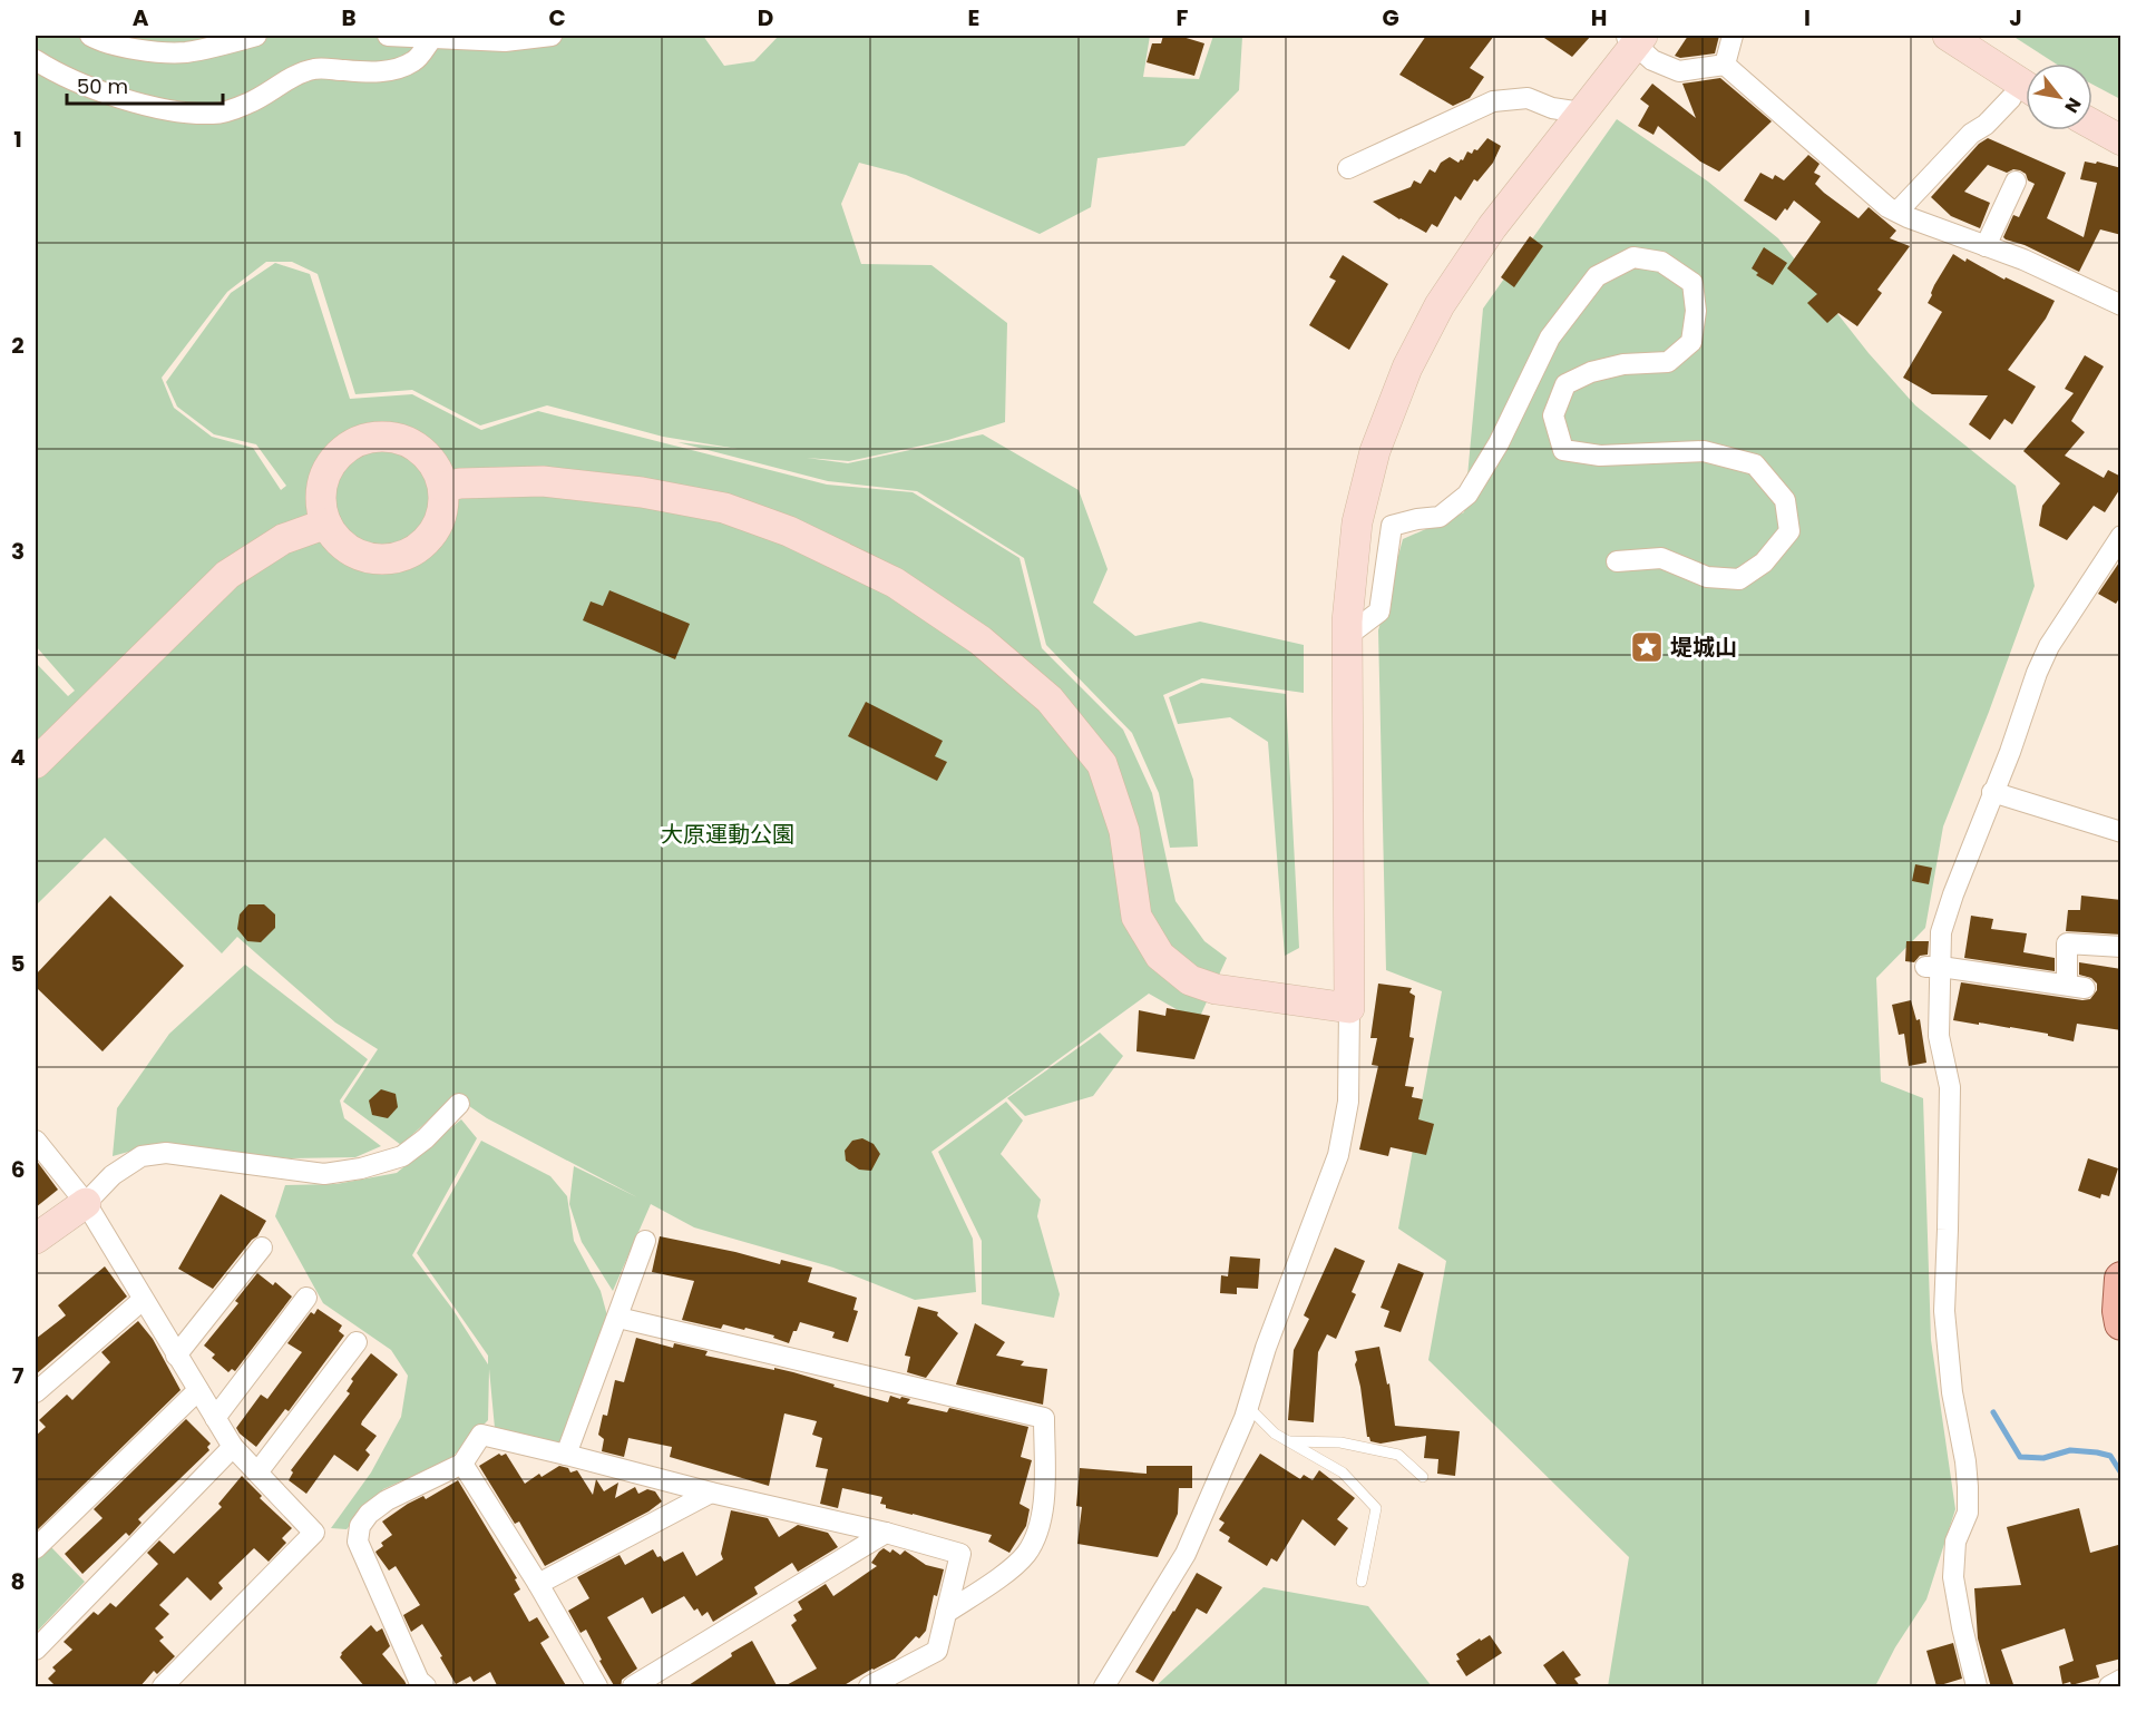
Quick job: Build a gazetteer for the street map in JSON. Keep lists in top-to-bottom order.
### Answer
{
  "parks": ["大原運動公園"],
  "places": {
    "place": ["堤城山"]
  },
  "scale_bar": "50 m",
  "north": "bottom right",
  "grid": {
    "columns": [
      "A",
      "B",
      "C",
      "D",
      "E",
      "F",
      "G",
      "H",
      "I",
      "J"
    ],
    "rows": [
      "1",
      "2",
      "3",
      "4",
      "5",
      "6",
      "7",
      "8"
    ]
  }
}
